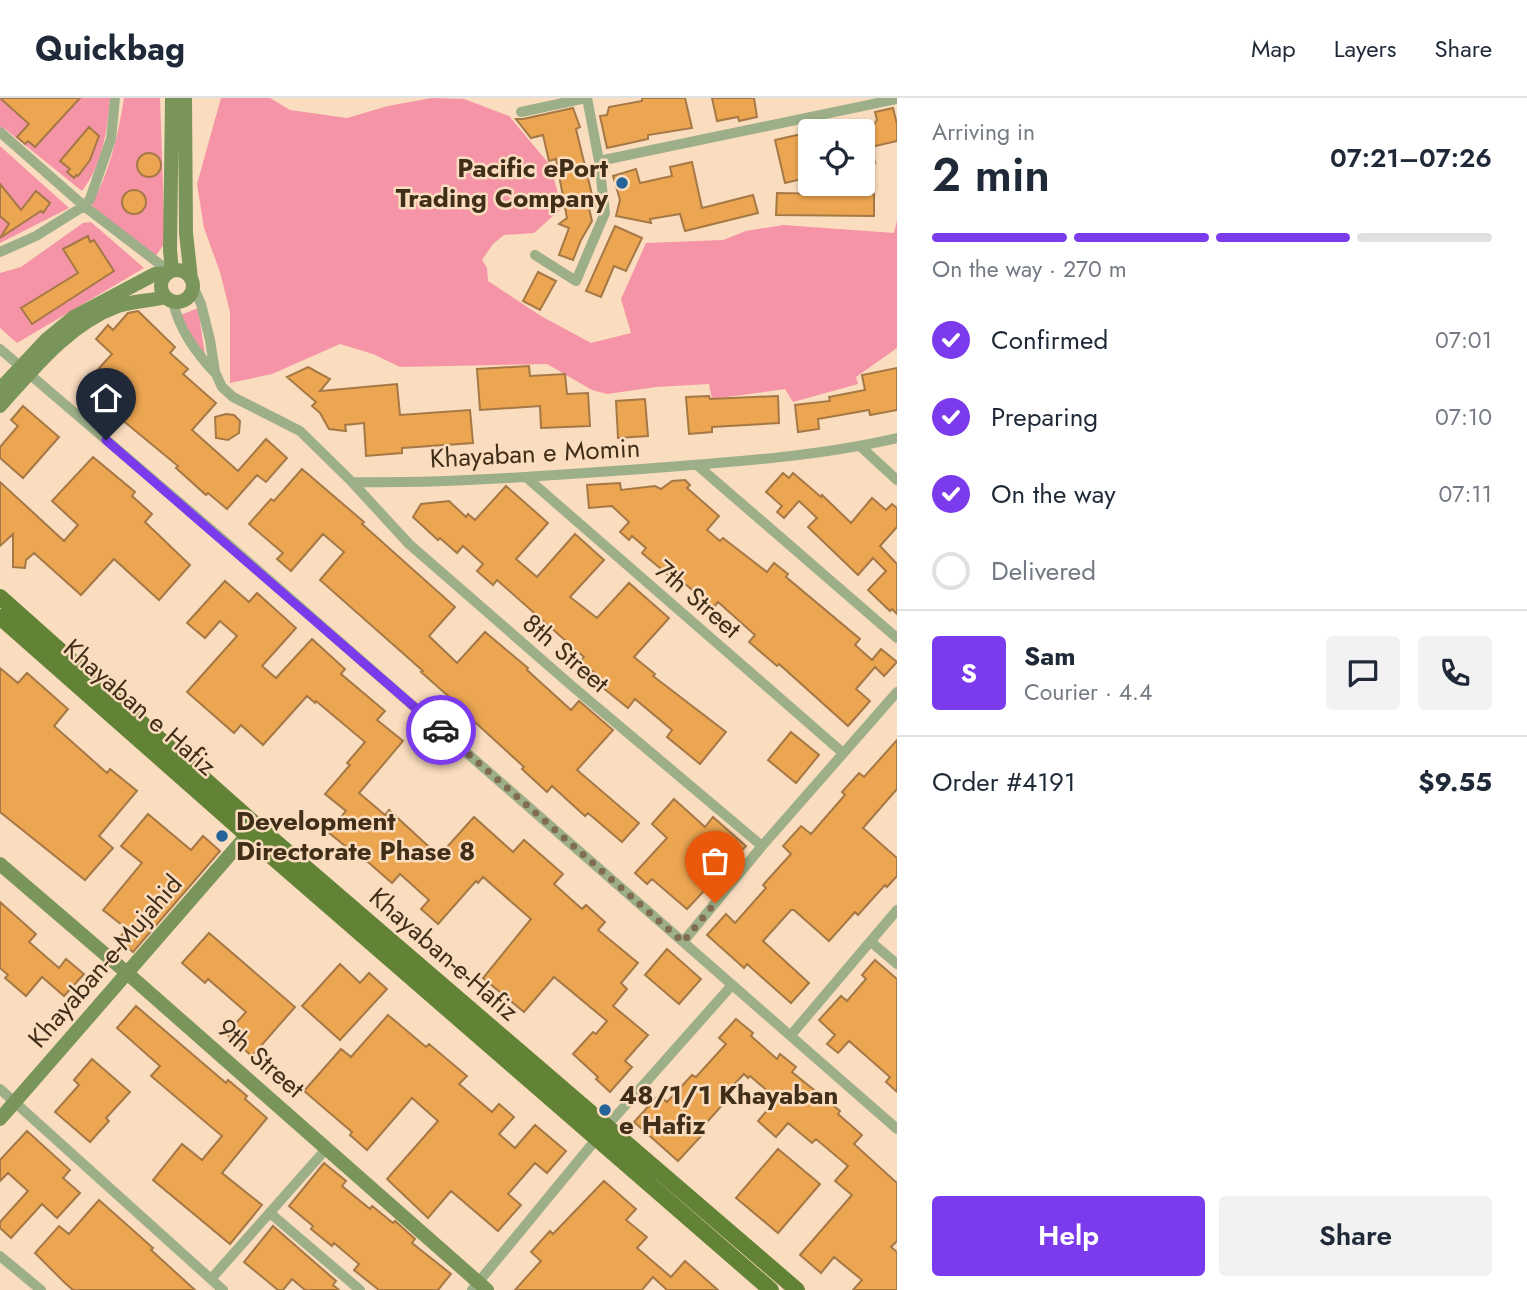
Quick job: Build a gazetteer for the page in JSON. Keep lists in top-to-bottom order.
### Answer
{
  "streets": {
    "main road": [
      "Khayaban e Hafiz",
      "Khayaban-e-Hafiz",
      "Khayaban-e-Mujahid",
      "9th Street"
    ],
    "street": ["Khayaban e Momin", "7th Street", "8th Street"]
  },
  "crossings": [
    ["Khayaban e Momin", "7th Street"],
    ["Khayaban e Momin", "8th Street"],
    ["Khayaban e Hafiz", "Khayaban-e-Hafiz"],
    ["Khayaban e Hafiz", "Khayaban-e-Mujahid"],
    ["Khayaban-e-Hafiz", "Khayaban-e-Mujahid"],
    ["Khayaban-e-Mujahid", "9th Street"]
  ],
  "places": ["Pacific ePort Trading Company", "Development Directorate Phase 8", "48/1/1 Khayaban e Hafiz"],
  "page": {
    "header": "Quickbag",
    "nav": ["Map", "Layers", "Share"],
    "heading": ["2 min", "Arriving in", "07:21–07:26"],
    "panel": [
      "Sam",
      "Courier · 4.4",
      "Order #4191",
      "$9.55"
    ],
    "bar": "On the way · 270 m",
    "list": [
      ["Confirmed", "07:01"],
      ["Preparing", "07:10"],
      ["On the way", "07:11"],
      "Delivered"
    ],
    "round": "S",
    "buttons": ["Help", "Share"]
  }
}
